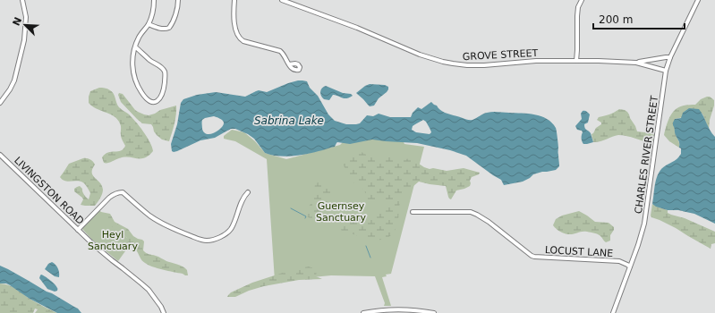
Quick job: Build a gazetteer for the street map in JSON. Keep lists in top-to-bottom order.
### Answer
{
  "streets": {
    "street": [
      "GROVE STREET",
      "CHARLES RIVER STREET",
      "LIVINGSTON ROAD",
      "LOCUST LANE"
    ]
  },
  "crossings": [
    ["GROVE STREET", "CHARLES RIVER STREET"],
    ["CHARLES RIVER STREET", "LOCUST LANE"]
  ],
  "water": ["Sabrina Lake"],
  "parks": ["Guernsey Sanctuary", "Heyl Sanctuary"],
  "scale_bar": "200 m",
  "north": "top left"
}
